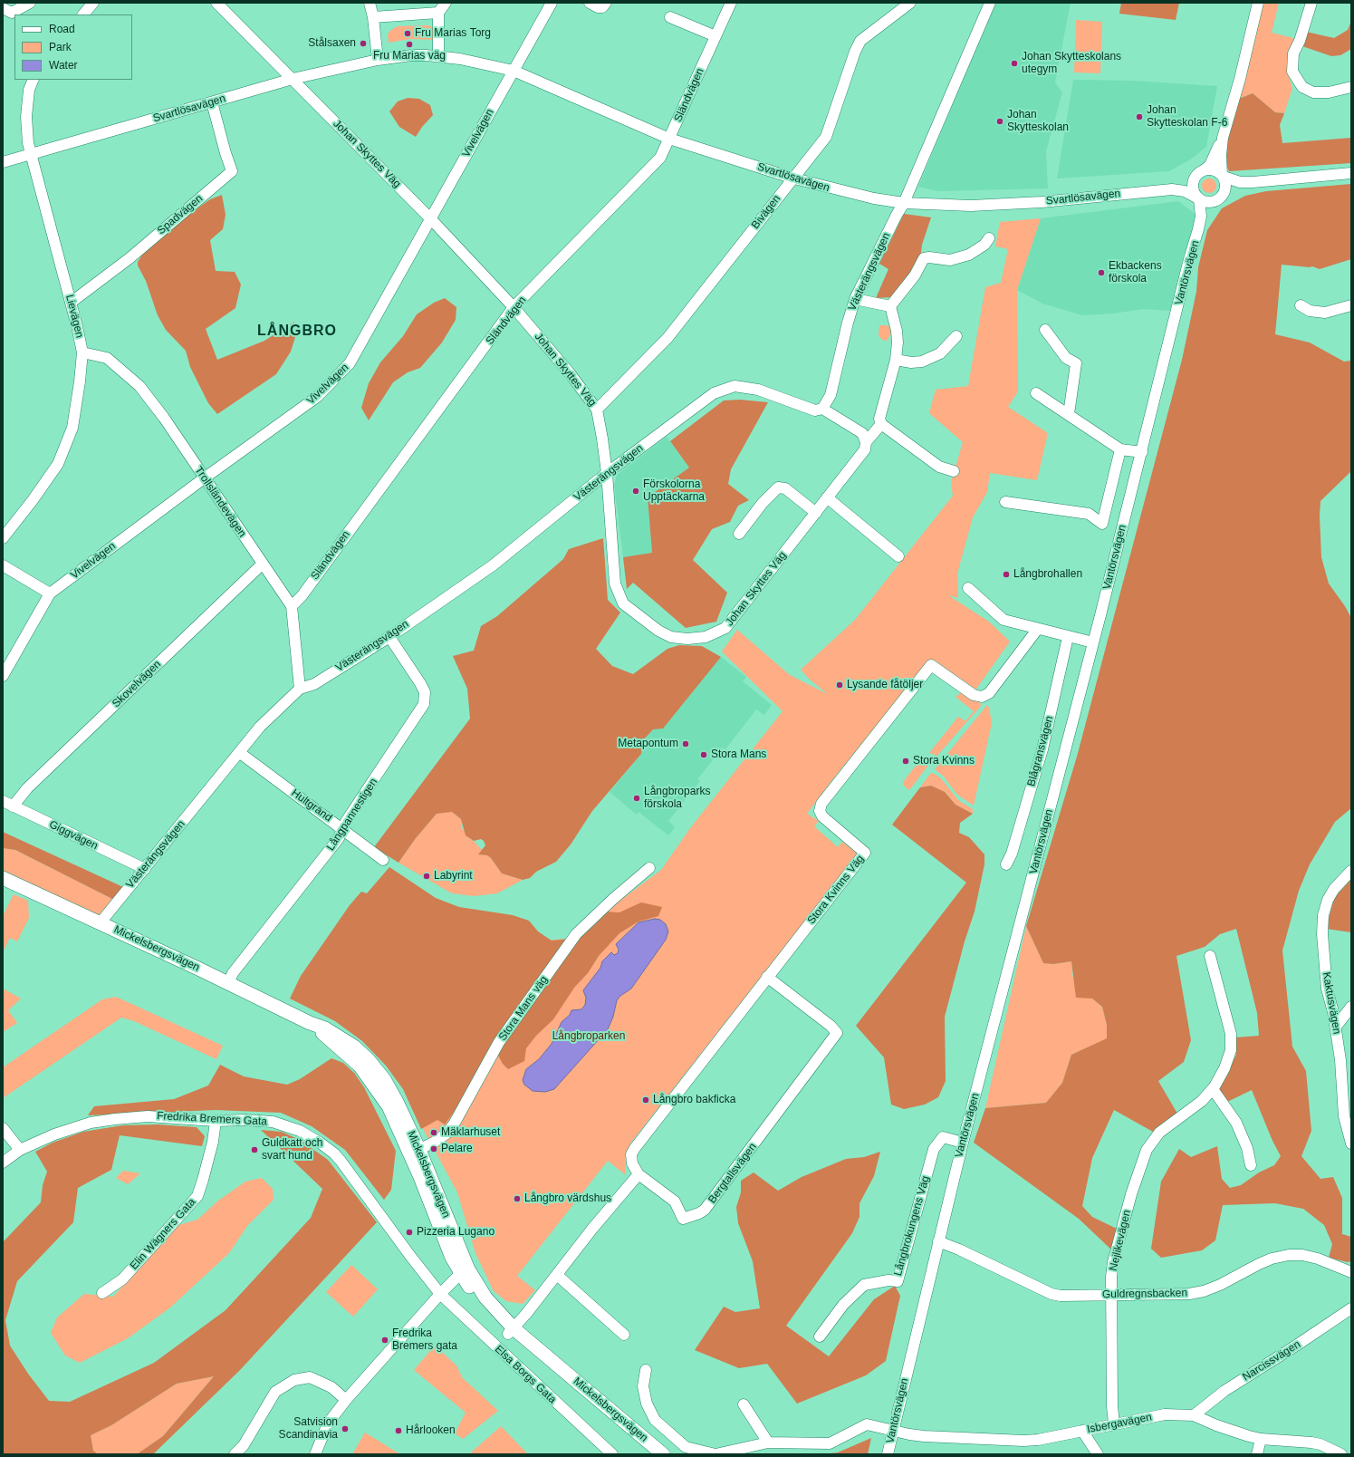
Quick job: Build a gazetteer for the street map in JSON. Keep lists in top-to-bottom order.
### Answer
{
  "streets": {
    "main road": ["Mickelsbergsvägen"],
    "street": [
      "Sländvägen",
      "Svartlösavägen",
      "Vivelvägen",
      "Johan Skyttes Väg",
      "Bivägen",
      "Spadvägen",
      "Västerängsvägen",
      "Vantörsvägen",
      "Lievägen",
      "Trollsländevägen",
      "Skovelvägen",
      "Blågransvägen",
      "Hultgränd",
      "Långpannestigen",
      "Giggvägen",
      "Stora Kvinns Väg",
      "Kaktusvägen",
      "Stora Mans väg",
      "Fredrika Bremers Gata",
      "Bergtallsvägen",
      "Långbrokungens Väg",
      "Elin Wägners Gata",
      "Nejlikevägen",
      "Guldregnsbacken",
      "Narcissvägen",
      "Elsa Borgs Gata",
      "Isbergavägen"
    ]
  },
  "crossings": [
    ["Sländvägen", "Svartlösavägen"],
    ["Sländvägen", "Johan Skyttes Väg"],
    ["Sländvägen", "Trollsländevägen"],
    ["Svartlösavägen", "Vivelvägen"],
    ["Svartlösavägen", "Johan Skyttes Väg"],
    ["Svartlösavägen", "Bivägen"],
    ["Svartlösavägen", "Spadvägen"],
    ["Svartlösavägen", "Västerängsvägen"],
    ["Svartlösavägen", "Vantörsvägen"],
    ["Svartlösavägen", "Lievägen"],
    ["Vivelvägen", "Johan Skyttes Väg"],
    ["Vivelvägen", "Trollsländevägen"],
    ["Johan Skyttes Väg", "Bivägen"],
    ["Johan Skyttes Väg", "Västerängsvägen"],
    ["Spadvägen", "Lievägen"],
    ["Västerängsvägen", "Hultgränd"],
    ["Västerängsvägen", "Långpannestigen"],
    ["Västerängsvägen", "Giggvägen"],
    ["Västerängsvägen", "Mickelsbergsvägen"],
    ["Vantörsvägen", "Långbrokungens Väg"],
    ["Vantörsvägen", "Guldregnsbacken"],
    ["Vantörsvägen", "Isbergavägen"],
    ["Lievägen", "Trollsländevägen"],
    ["Trollsländevägen", "Skovelvägen"],
    ["Skovelvägen", "Giggvägen"],
    ["Hultgränd", "Långpannestigen"],
    ["Långpannestigen", "Mickelsbergsvägen"],
    ["Stora Kvinns Väg", "Bergtallsvägen"],
    ["Mickelsbergsvägen", "Stora Mans väg"],
    ["Fredrika Bremers Gata", "Elin Wägners Gata"],
    ["Fredrika Bremers Gata", "Elsa Borgs Gata"],
    ["Nejlikevägen", "Guldregnsbacken"],
    ["Nejlikevägen", "Isbergavägen"],
    ["Narcissvägen", "Isbergavägen"]
  ],
  "districts": ["LÅNGBRO"],
  "parks": ["Långbroparken"],
  "places": [
    "Fru Marias Torg",
    "Stålsaxen",
    "Fru Marias väg",
    "Johan Skytteskolans utegym",
    "Johan Skytteskolan F-6",
    "Johan Skytteskolan",
    "Ekbackens förskola",
    "Förskolorna Upptäckarna",
    "Långbrohallen",
    "Lysande fåtöljer",
    "Metapontum",
    "Stora Mans",
    "Stora Kvinns",
    "Långbroparks förskola",
    "Labyrint",
    "Långbro bakficka",
    "Mäklarhuset",
    "Pelare",
    "Guldkatt och svart hund",
    "Långbro värdshus",
    "Pizzeria Lugano",
    "Fredrika Bremers gata",
    "Satvision Scandinavia",
    "Hårlooken"
  ],
  "legend": ["Road", "Park", "Water"]
}
